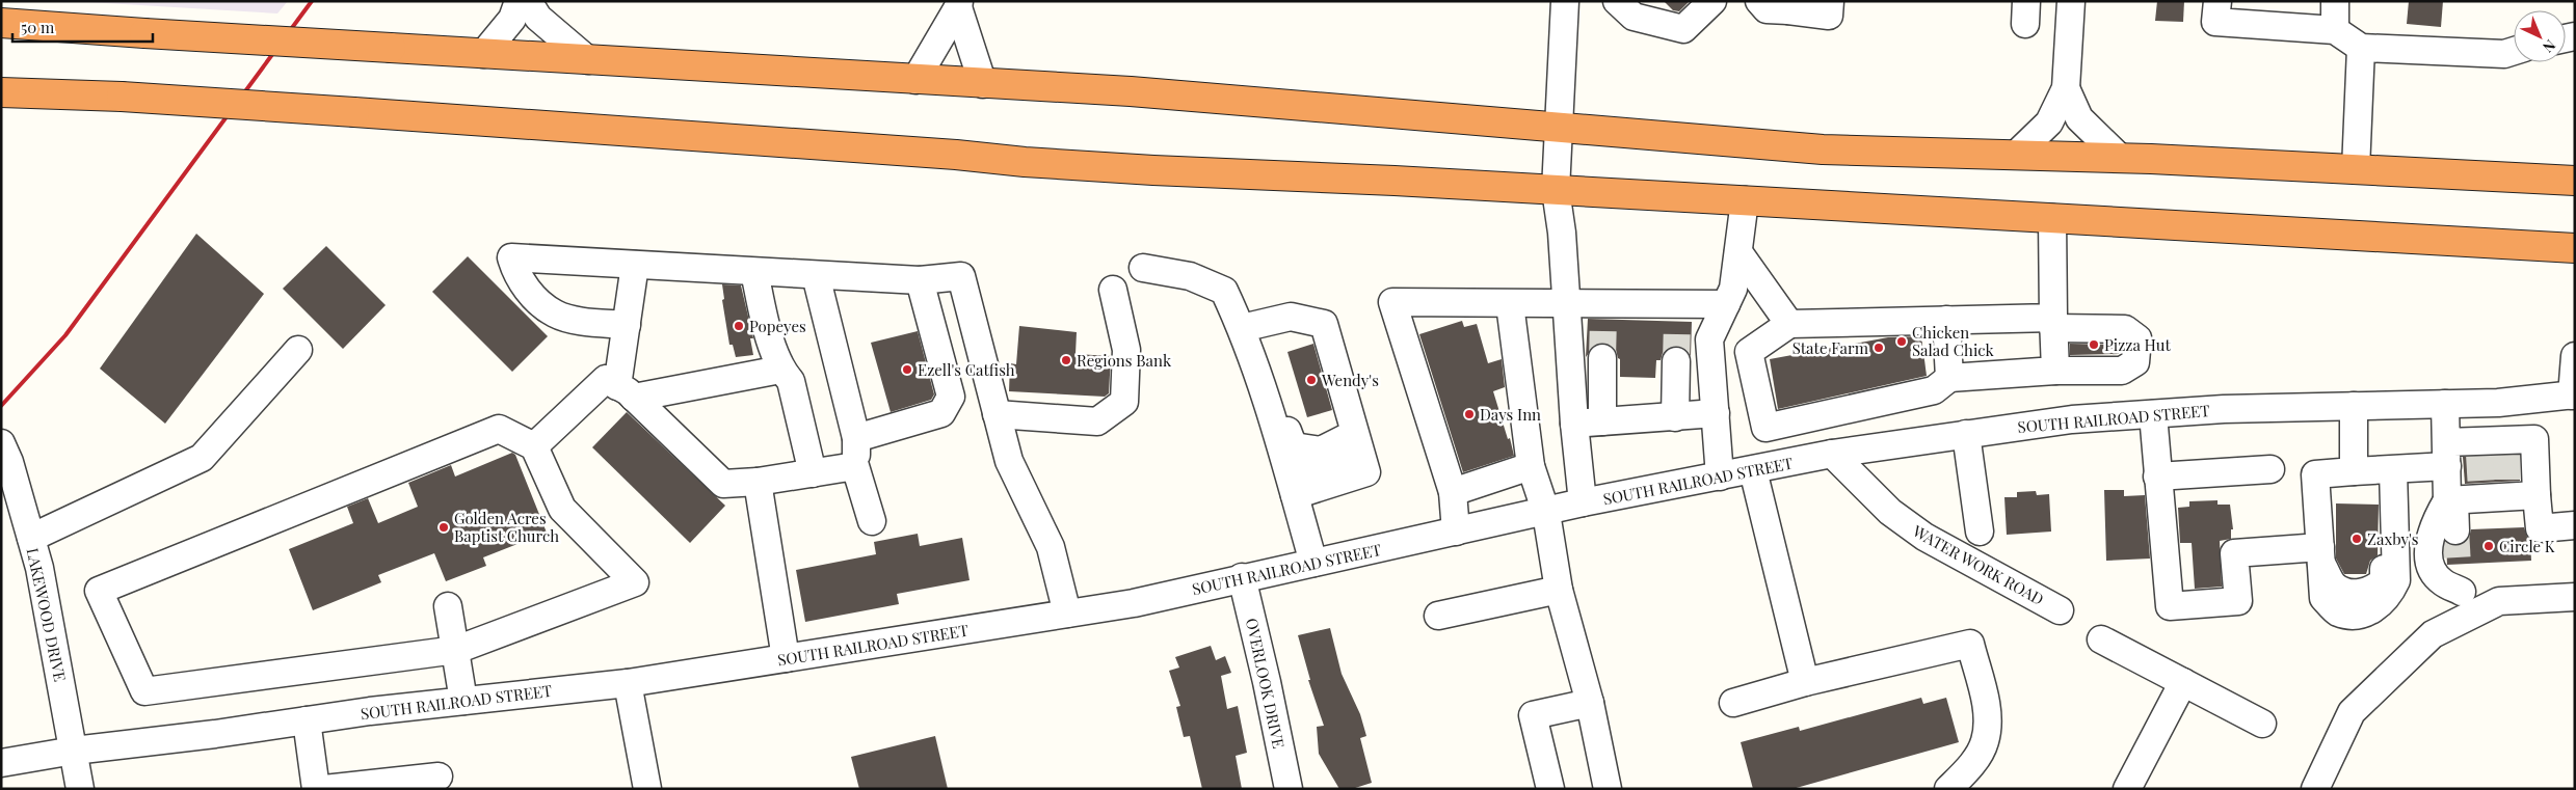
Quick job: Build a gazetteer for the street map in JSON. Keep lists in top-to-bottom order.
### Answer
{
  "streets": {
    "street": [
      "SOUTH RAILROAD STREET",
      "WATER WORK ROAD",
      "LAKEWOOD DRIVE",
      "OVERLOOK DRIVE"
    ]
  },
  "crossings": [
    ["SOUTH RAILROAD STREET", "WATER WORK ROAD"],
    ["SOUTH RAILROAD STREET", "LAKEWOOD DRIVE"],
    ["SOUTH RAILROAD STREET", "OVERLOOK DRIVE"]
  ],
  "places": [
    "Popeyes",
    "Chicken Salad Chick",
    "Pizza Hut",
    "State Farm",
    "Regions Bank",
    "Ezell's Catfish",
    "Wendy's",
    "Days Inn",
    "Golden Acres Baptist Church",
    "Zaxby's",
    "Circle K"
  ],
  "scale_bar": "50 m",
  "north": "bottom right"
}
